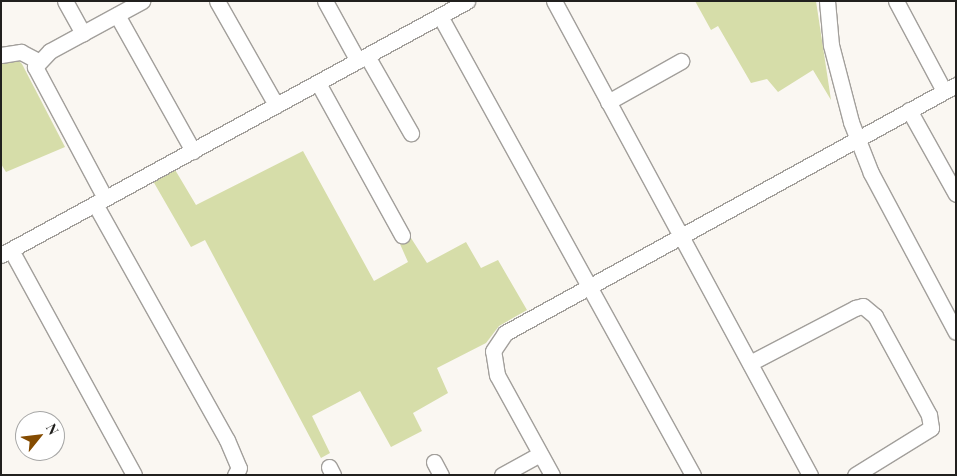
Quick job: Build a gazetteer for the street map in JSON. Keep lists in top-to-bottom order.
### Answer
{
  "north": "top right"
}
